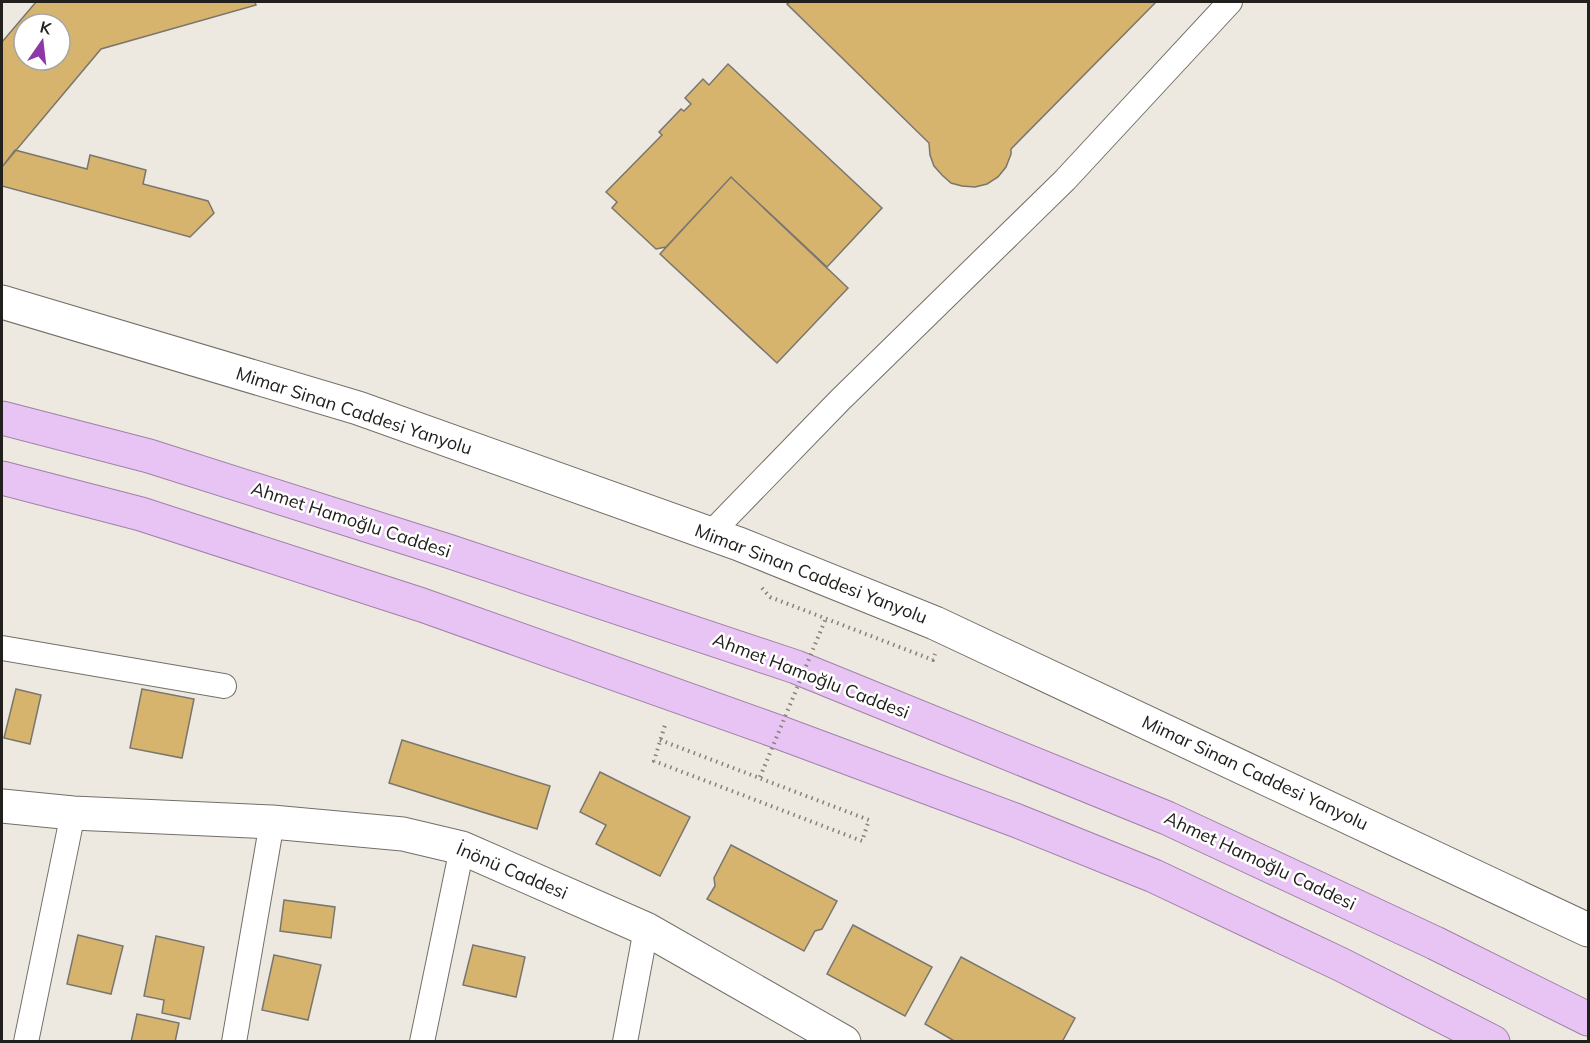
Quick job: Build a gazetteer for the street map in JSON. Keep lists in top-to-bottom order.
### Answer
{
  "streets": {
    "highway": ["Ahmet Hamoğlu Caddesi"],
    "main road": ["Mimar Sinan Caddesi Yanyolu", "İnönü Caddesi"]
  },
  "north": "top"
}
